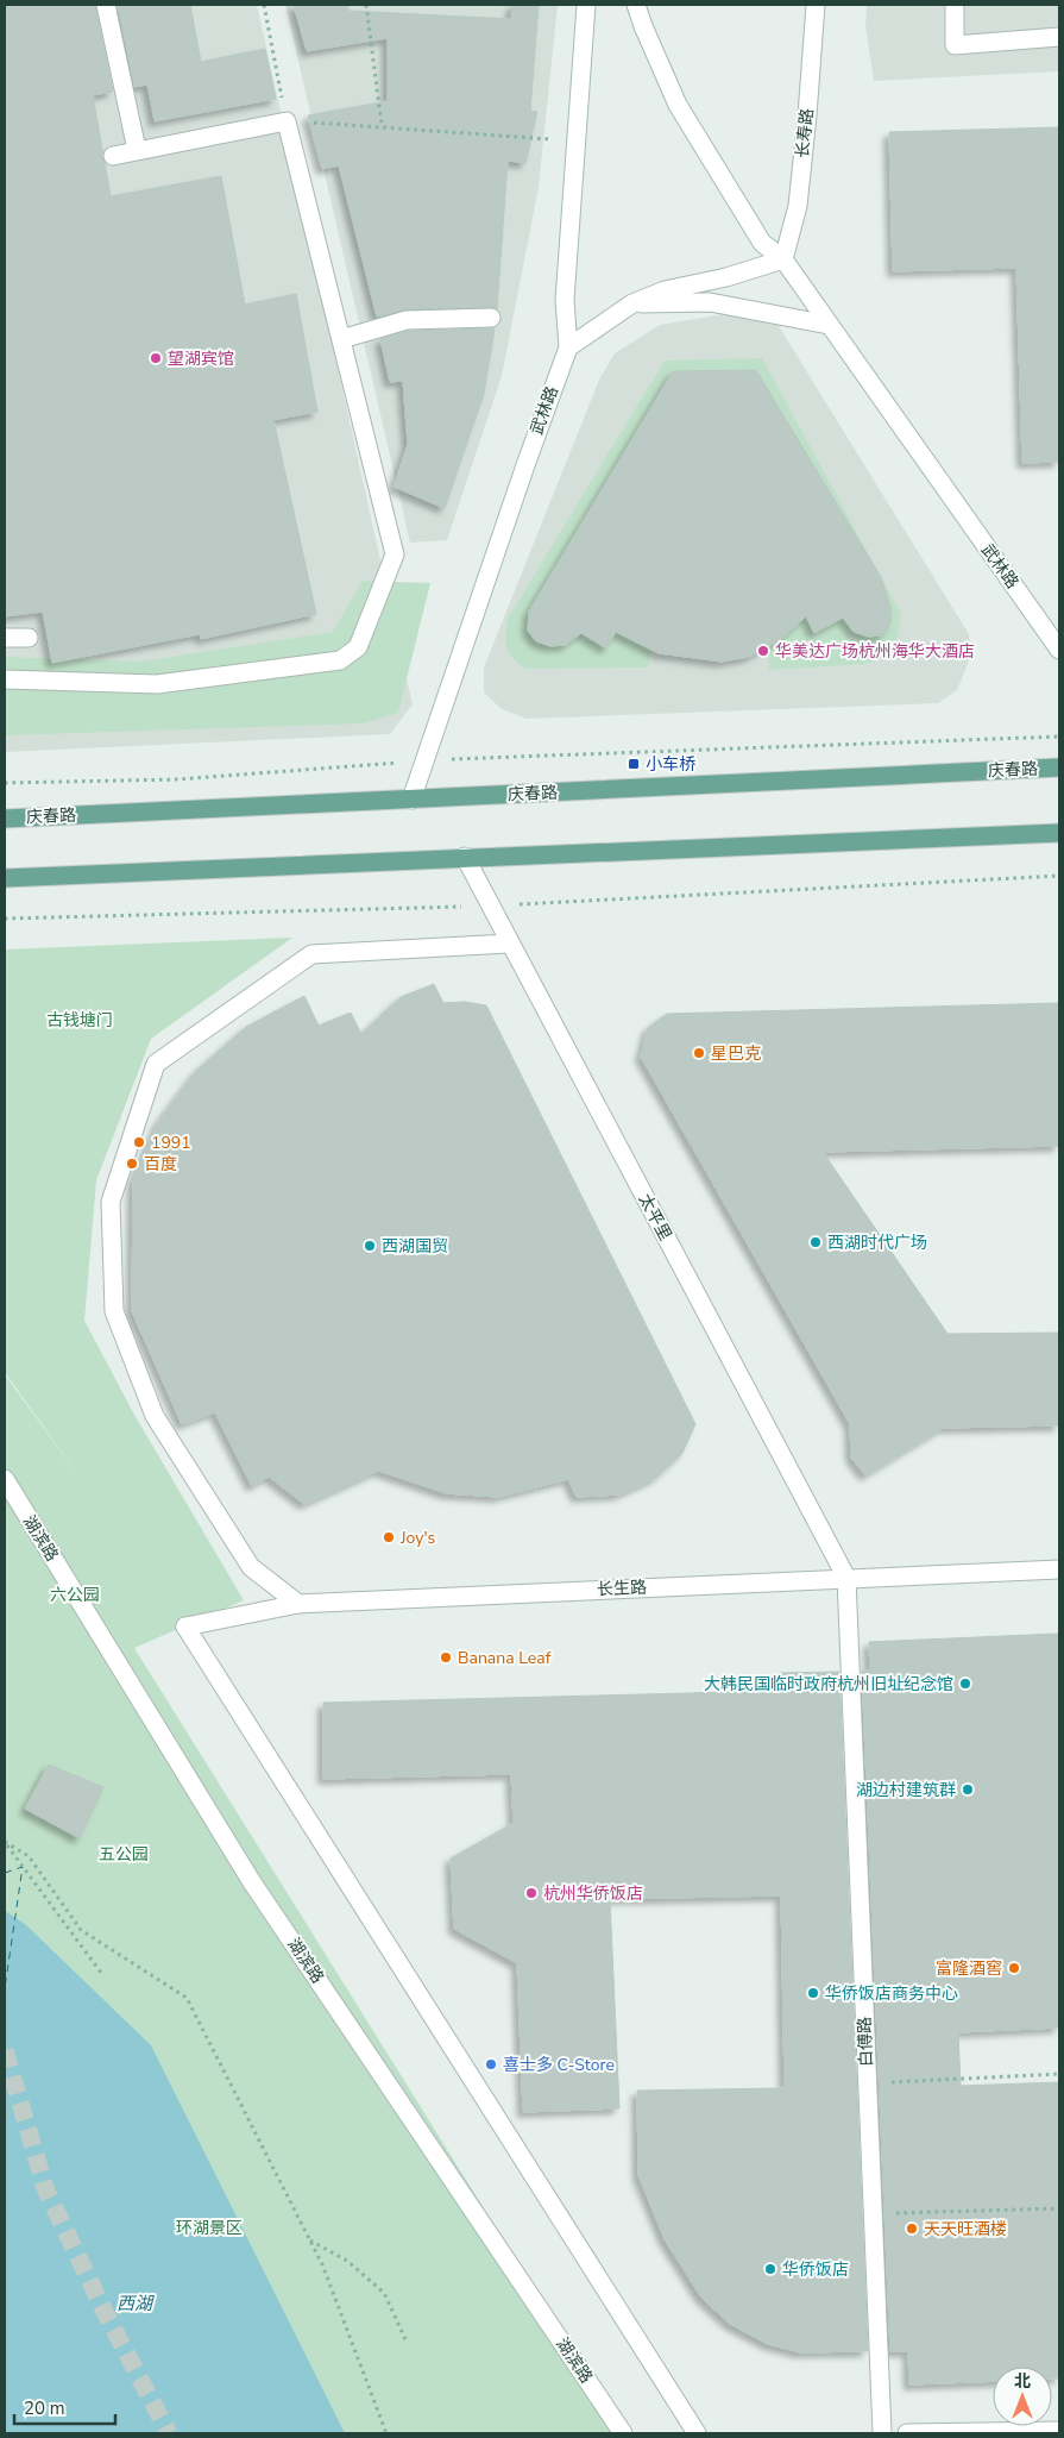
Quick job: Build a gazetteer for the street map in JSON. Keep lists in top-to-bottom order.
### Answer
{
  "streets": {
    "main road": ["庆春路"],
    "street": [
      "长寿路",
      "武林路",
      "太平里",
      "湖滨路",
      "长生路",
      "白傅路"
    ]
  },
  "crossings": [
    ["长寿路", "武林路"],
    ["武林路", "庆春路"],
    ["太平里", "长生路"],
    ["太平里", "白傅路"],
    ["长生路", "白傅路"]
  ],
  "water": ["西湖"],
  "parks": [
    "古钱塘门",
    "六公园",
    "五公园",
    "环湖景区"
  ],
  "places": {
    "other": [
      "望湖宾馆",
      "华美达广场杭州海华大酒店",
      "星巴克",
      "1991",
      "百度",
      "西湖时代广场",
      "西湖国贸",
      "Joy's",
      "Banana Leaf",
      "大韩民国临时政府杭州旧址纪念馆",
      "湖边村建筑群",
      "杭州华侨饭店",
      "富隆酒窖",
      "华侨饭店商务中心",
      "喜士多 C-Store",
      "天天旺酒楼",
      "华侨饭店"
    ],
    "transit": ["小车桥"]
  },
  "scale_bar": "20 m",
  "north": "top"
}
